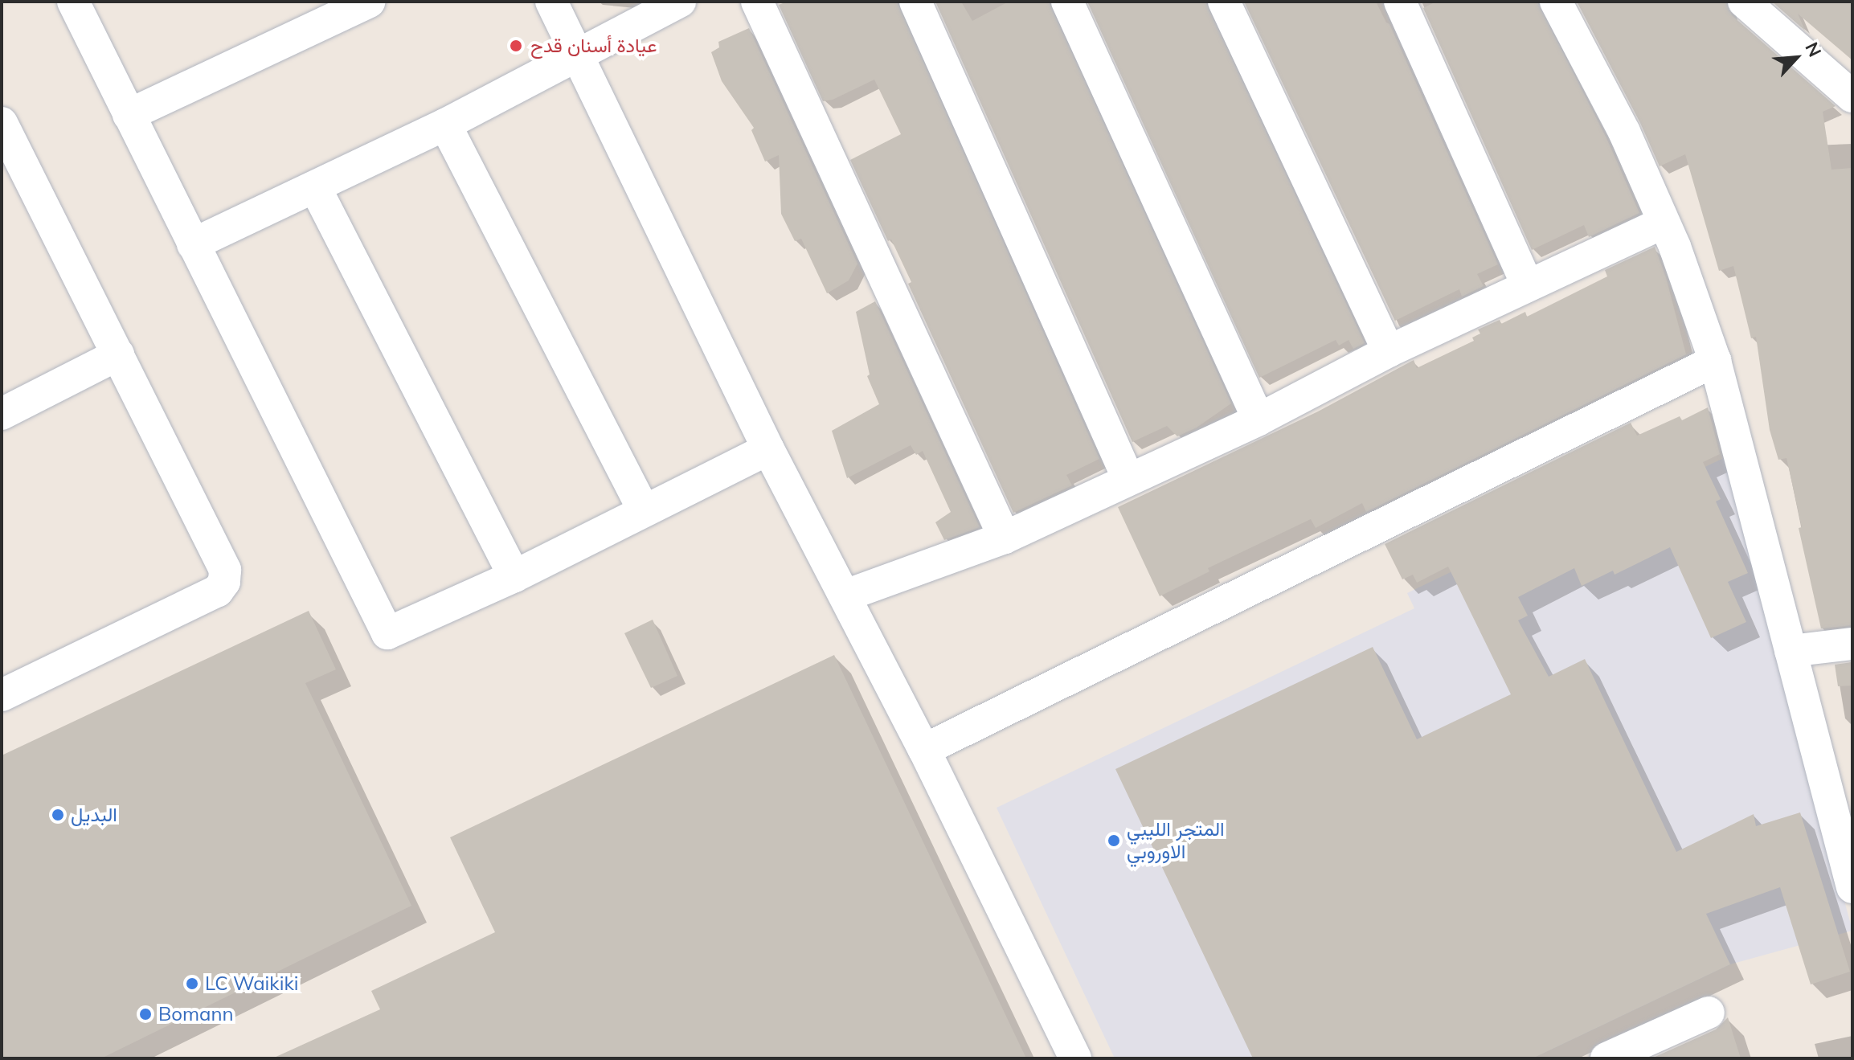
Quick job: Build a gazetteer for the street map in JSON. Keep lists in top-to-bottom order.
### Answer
{
  "places": [
    "عيادة أسنان قدح",
    "البديل",
    "المتجر الليبي الاوروبي",
    "LC Waikiki",
    "Bomann"
  ],
  "north": "top right"
}
